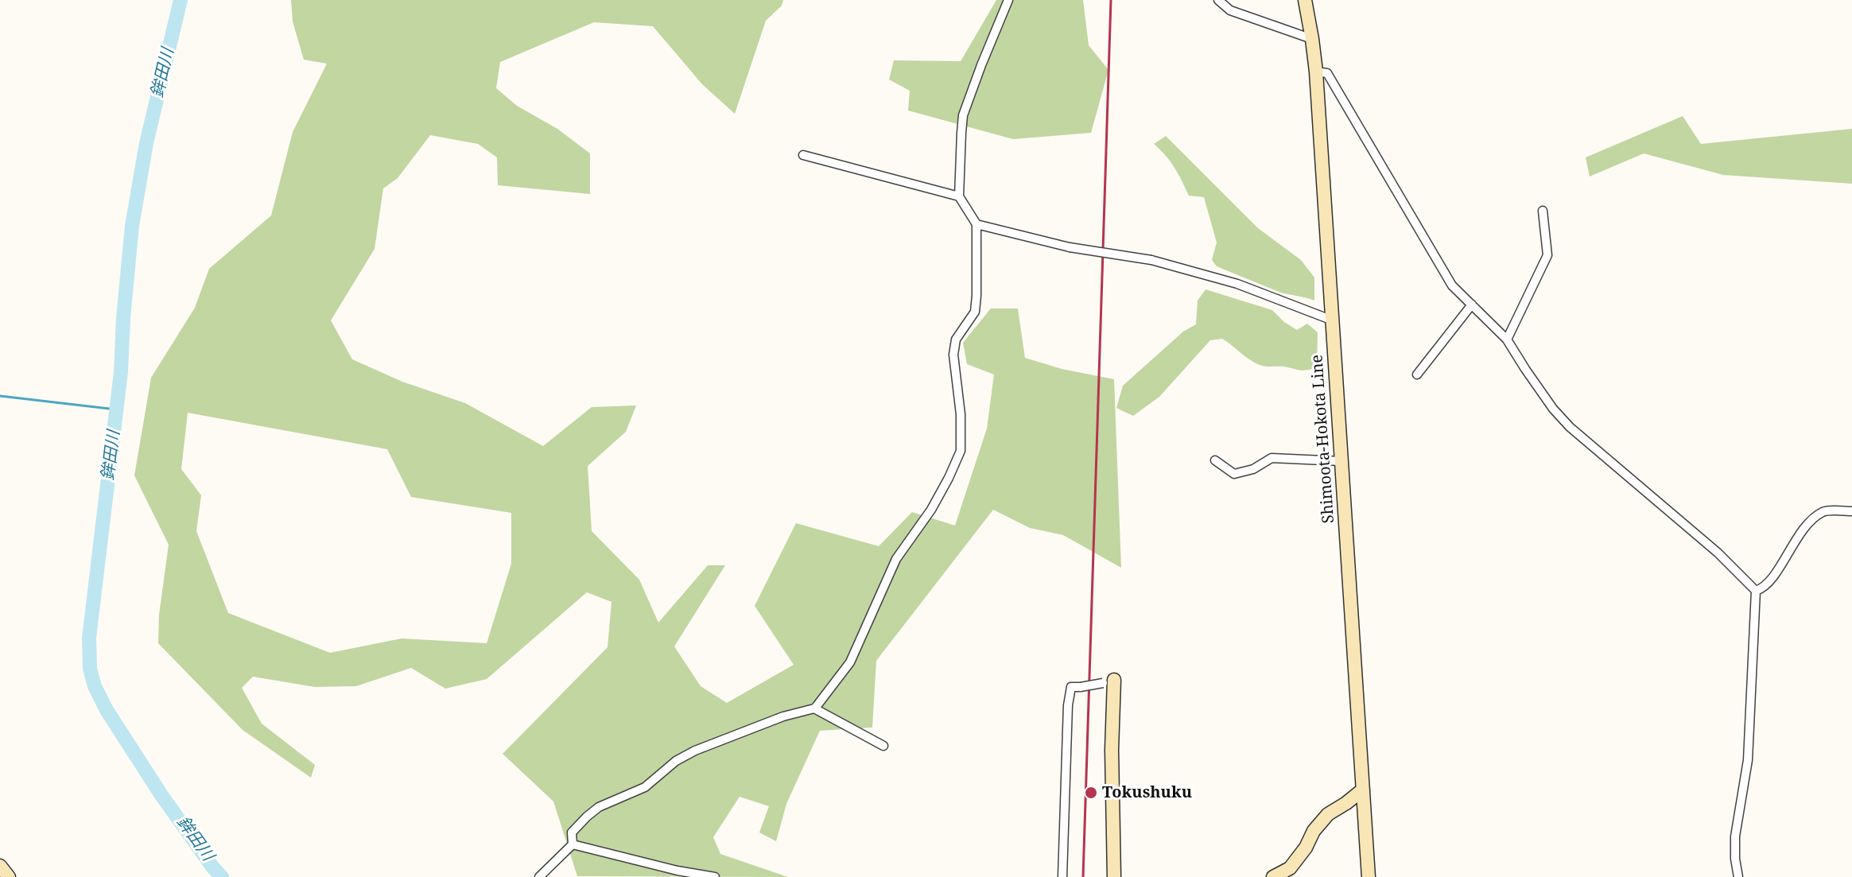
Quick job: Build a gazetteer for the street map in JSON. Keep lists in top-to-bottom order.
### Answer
{
  "streets": {
    "main road": ["Shimoota-Hokota Line"]
  },
  "water": ["鉾田川"],
  "places": ["Tokushuku"]
}
